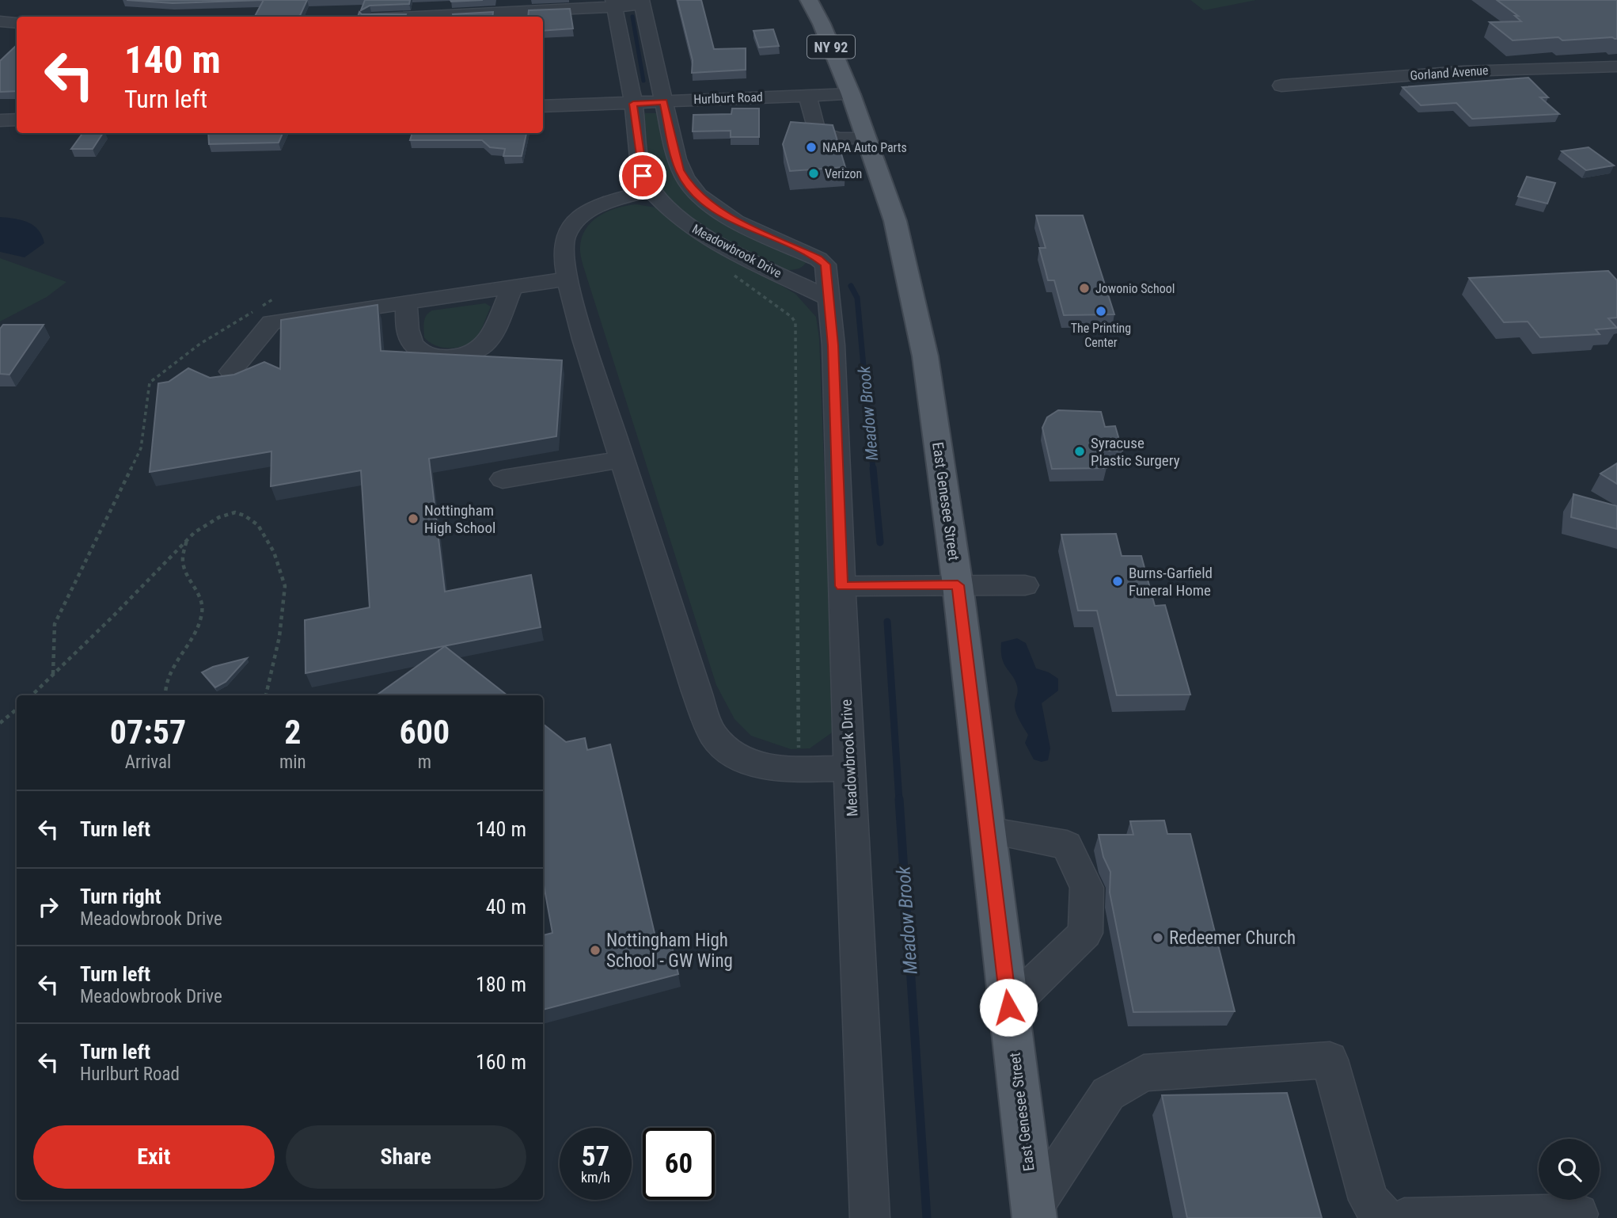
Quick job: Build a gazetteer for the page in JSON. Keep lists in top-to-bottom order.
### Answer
{
  "streets": {
    "main road": ["NY 92", "East Genesee Street"],
    "street": ["Gorland Avenue", "Hurlburt Road", "Meadowbrook Drive"]
  },
  "crossings": [
    ["Hurlburt Road", "Meadowbrook Drive"],
    ["Hurlburt Road", "East Genesee Street"]
  ],
  "water": ["Meadow Brook"],
  "places": [
    "NAPA Auto Parts",
    "Verizon",
    "Jowonio School",
    "The Printing Center",
    "Syracuse Plastic Surgery",
    "Nottingham High School",
    "Burns-Garfield Funeral Home",
    "Redeemer Church",
    "Nottingham High School - GW Wing"
  ],
  "page": {
    "turn": ["140 m", "Turn left"],
    "eta": [
      "07:57",
      "Arrival",
      "2",
      "min",
      "600",
      "m"
    ],
    "list": [
      {
        "name": "Turn left",
        "value": "140 m"
      },
      {
        "name": "Turn right",
        "note": "Meadowbrook Drive",
        "value": "40 m"
      },
      {
        "name": "Turn left",
        "note": "Meadowbrook Drive",
        "value": "180 m"
      },
      {
        "name": "Turn left",
        "note": "Hurlburt Road",
        "value": "160 m"
      }
    ],
    "buttons": ["Exit", "Share"],
    "speed": "57 km/h",
    "limit": "60"
  }
}
